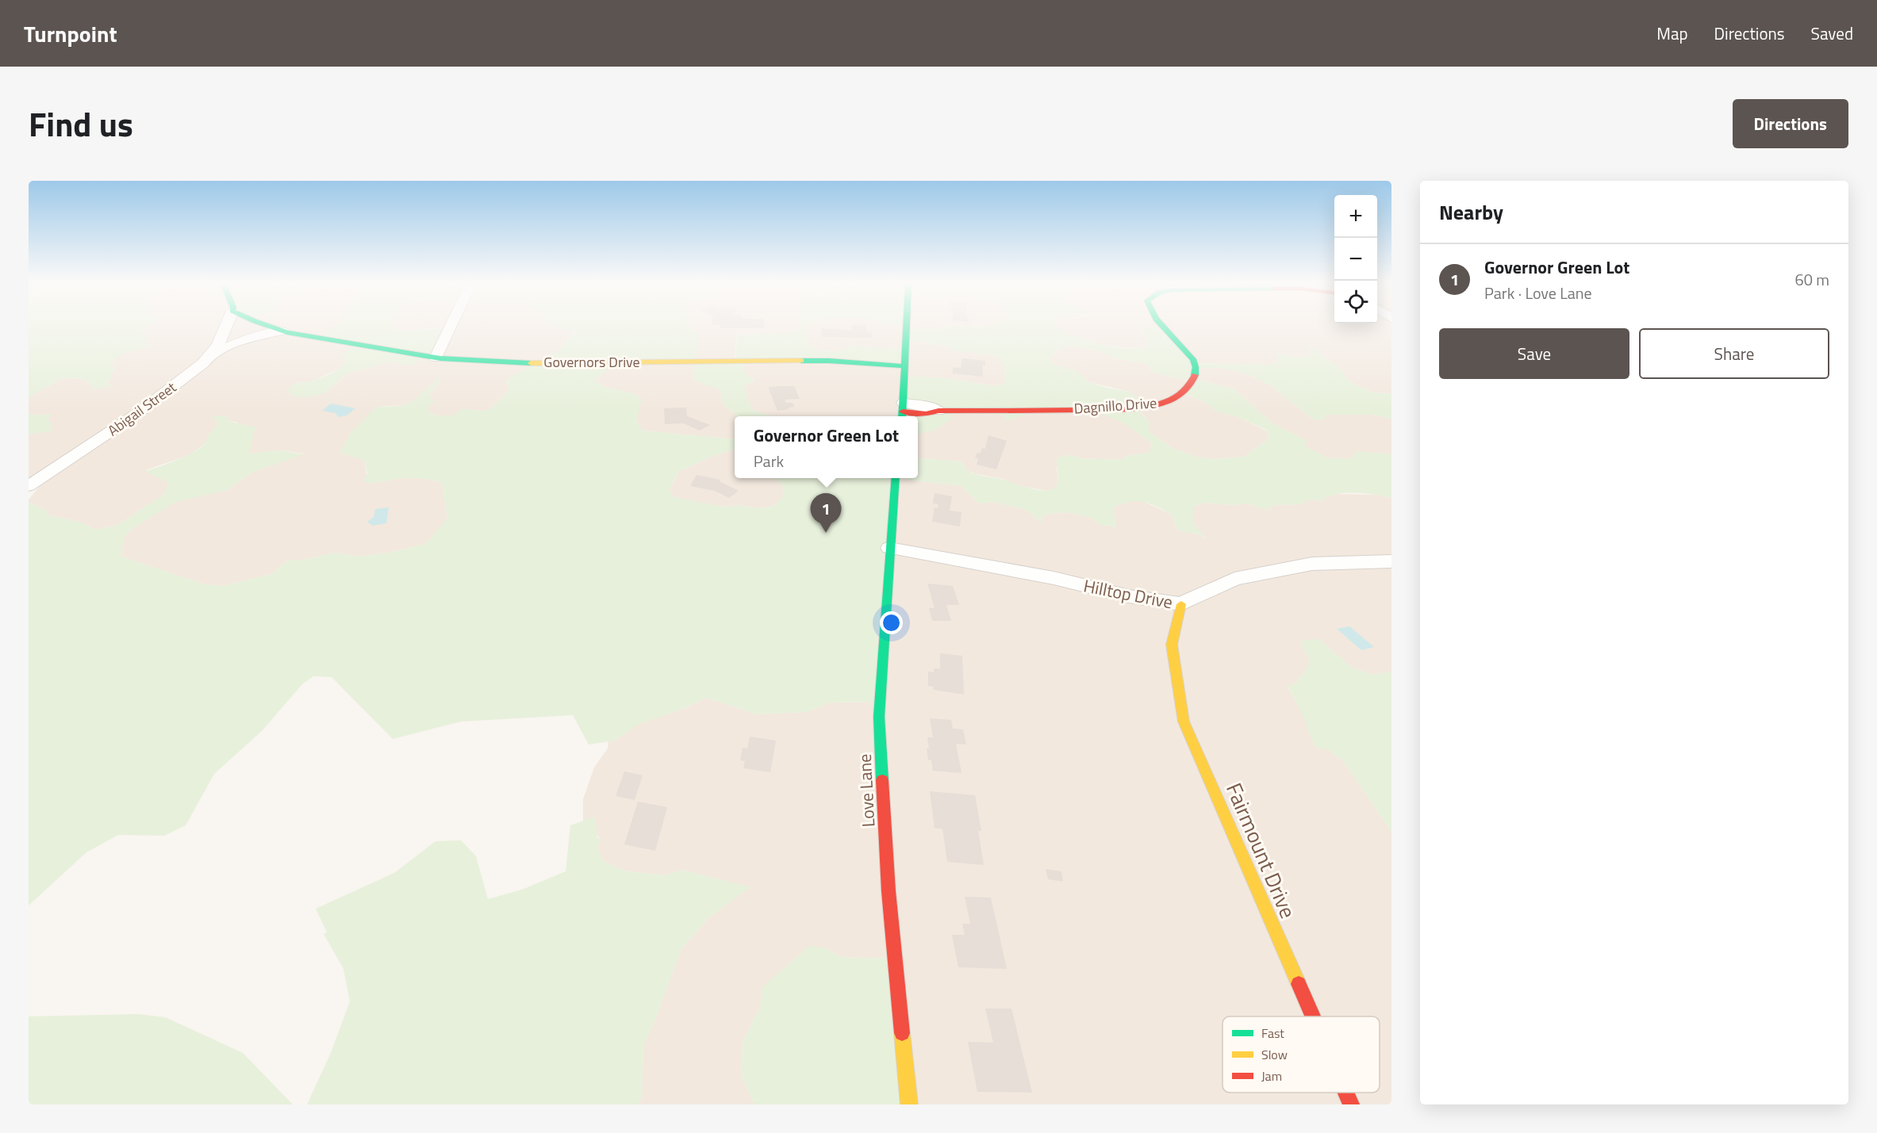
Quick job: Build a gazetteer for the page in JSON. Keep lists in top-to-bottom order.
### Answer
{
  "streets": {
    "street": [
      "Governors Drive",
      "Dagnillo Drive",
      "Abigail Street",
      "Hilltop Drive",
      "Love Lane",
      "Fairmount Drive"
    ]
  },
  "crossings": [
    ["Governors Drive", "Abigail Street"],
    ["Hilltop Drive", "Love Lane"],
    ["Hilltop Drive", "Fairmount Drive"]
  ],
  "legend": ["Fast", "Slow", "Jam"],
  "page": {
    "header": "Turnpoint",
    "nav": ["Map", "Directions", "Saved"],
    "title": "Find us",
    "buttons": [
      "Directions",
      ["Save", "Share"]
    ],
    "heading": "Nearby",
    "map_buttons": ["+", "−"],
    "list": [
      {
        "mark": "1",
        "name": "Governor Green Lot",
        "note": "Park · Love Lane",
        "value": "60 m"
      }
    ],
    "popup": ["Governor Green Lot", "Park"],
    "pins": "1"
  }
}
